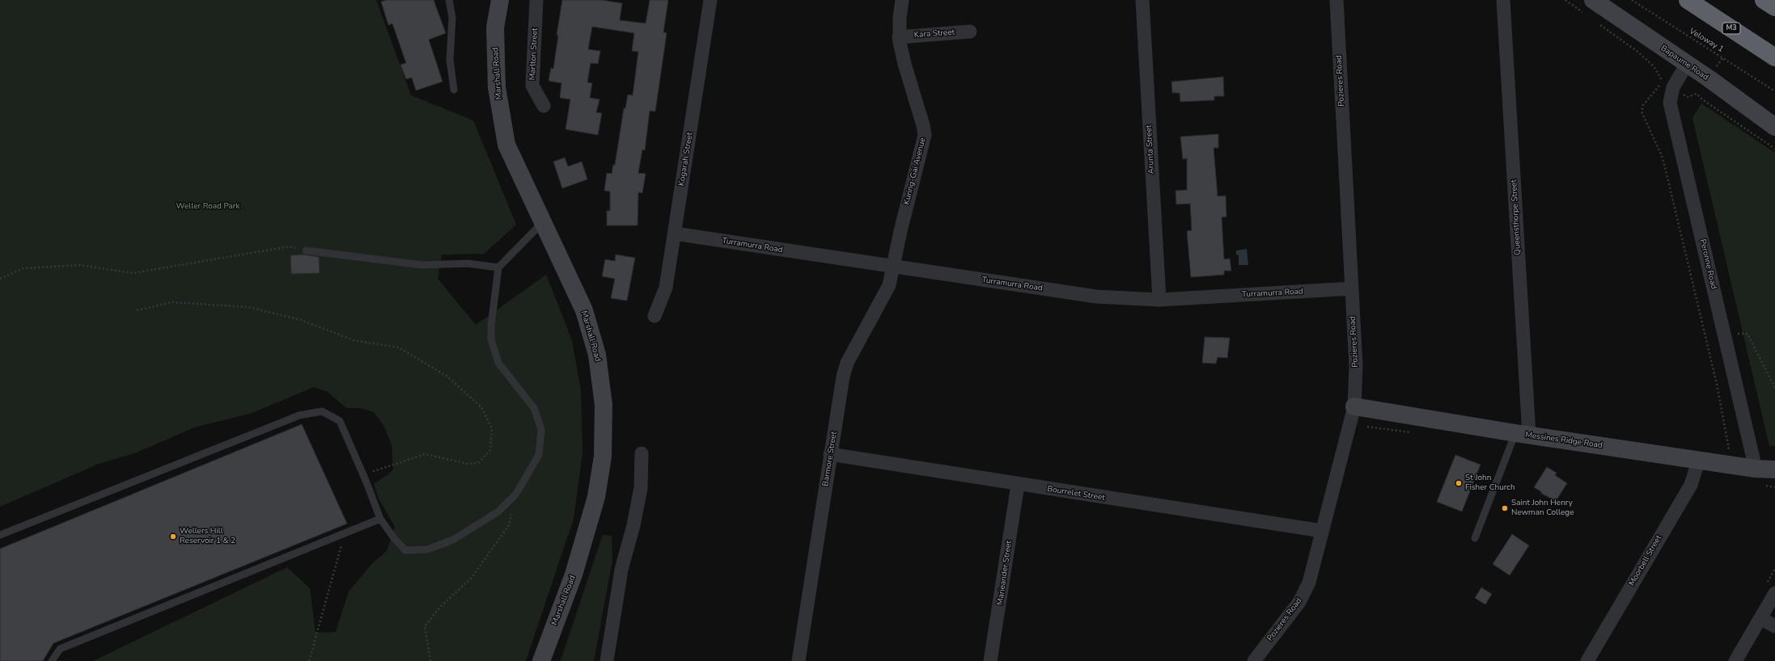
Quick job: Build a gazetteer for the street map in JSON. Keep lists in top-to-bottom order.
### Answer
{
  "streets": {
    "highway": ["M3"],
    "main road": ["Bapaume Road", "Marshall Road", "Messines Ridge Road"],
    "street": [
      "Kara Street",
      "Marlton Street",
      "Pozieres Road",
      "Arunta Street",
      "Kogarah Street",
      "Kuring-Gai Avenue",
      "Queensthorpe Street",
      "Turramurra Road",
      "Peronne Road",
      "Barmore Street",
      "Bourrelet Street",
      "Moorbell Street",
      "Marieander Street"
    ],
    "path": ["Veloway 1"]
  },
  "crossings": [
    ["Kara Street", "Kuring-Gai Avenue"],
    ["Bapaume Road", "Peronne Road"],
    ["Pozieres Road", "Turramurra Road"],
    ["Pozieres Road", "Messines Ridge Road"],
    ["Pozieres Road", "Bourrelet Street"],
    ["Arunta Street", "Turramurra Road"],
    ["Kogarah Street", "Turramurra Road"],
    ["Kuring-Gai Avenue", "Turramurra Road"],
    ["Kuring-Gai Avenue", "Barmore Street"],
    ["Queensthorpe Street", "Messines Ridge Road"],
    ["Turramurra Road", "Barmore Street"],
    ["Peronne Road", "Messines Ridge Road"],
    ["Messines Ridge Road", "Moorbell Street"],
    ["Barmore Street", "Bourrelet Street"],
    ["Bourrelet Street", "Marieander Street"]
  ],
  "parks": ["Weller Road Park"],
  "places": ["St John Fisher Church", "Saint John Henry Newman College", "Wellers Hill Reservoir 1 & 2"]
}
